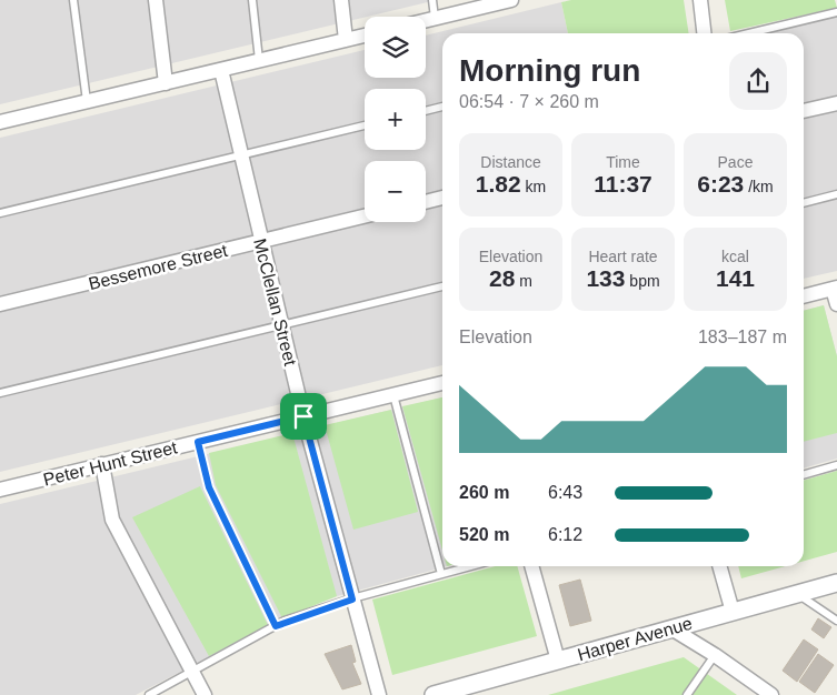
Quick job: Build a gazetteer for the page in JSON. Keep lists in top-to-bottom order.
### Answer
{
  "streets": {
    "street": [
      "Bessemore Street",
      "McClellan Street",
      "Peter Hunt Street",
      "Harper Avenue"
    ]
  },
  "crossings": [
    ["Bessemore Street", "McClellan Street"],
    ["McClellan Street", "Peter Hunt Street"]
  ],
  "page": {
    "map_buttons": ["+", "−"],
    "heading": ["Morning run", "06:54 · 7 × 260 m"],
    "stats": [
      ["Distance", "1.82 km"],
      ["Time", "11:37"],
      ["Pace", "6:23 /km"],
      ["Elevation", "28 m"],
      ["Heart rate", "133 bpm"],
      ["kcal", "141"]
    ],
    "chart": ["Elevation", "183–187 m"],
    "list": [
      {
        "name": "260 m",
        "note": "6:43"
      },
      {
        "name": "520 m",
        "note": "6:12"
      }
    ]
  }
}
